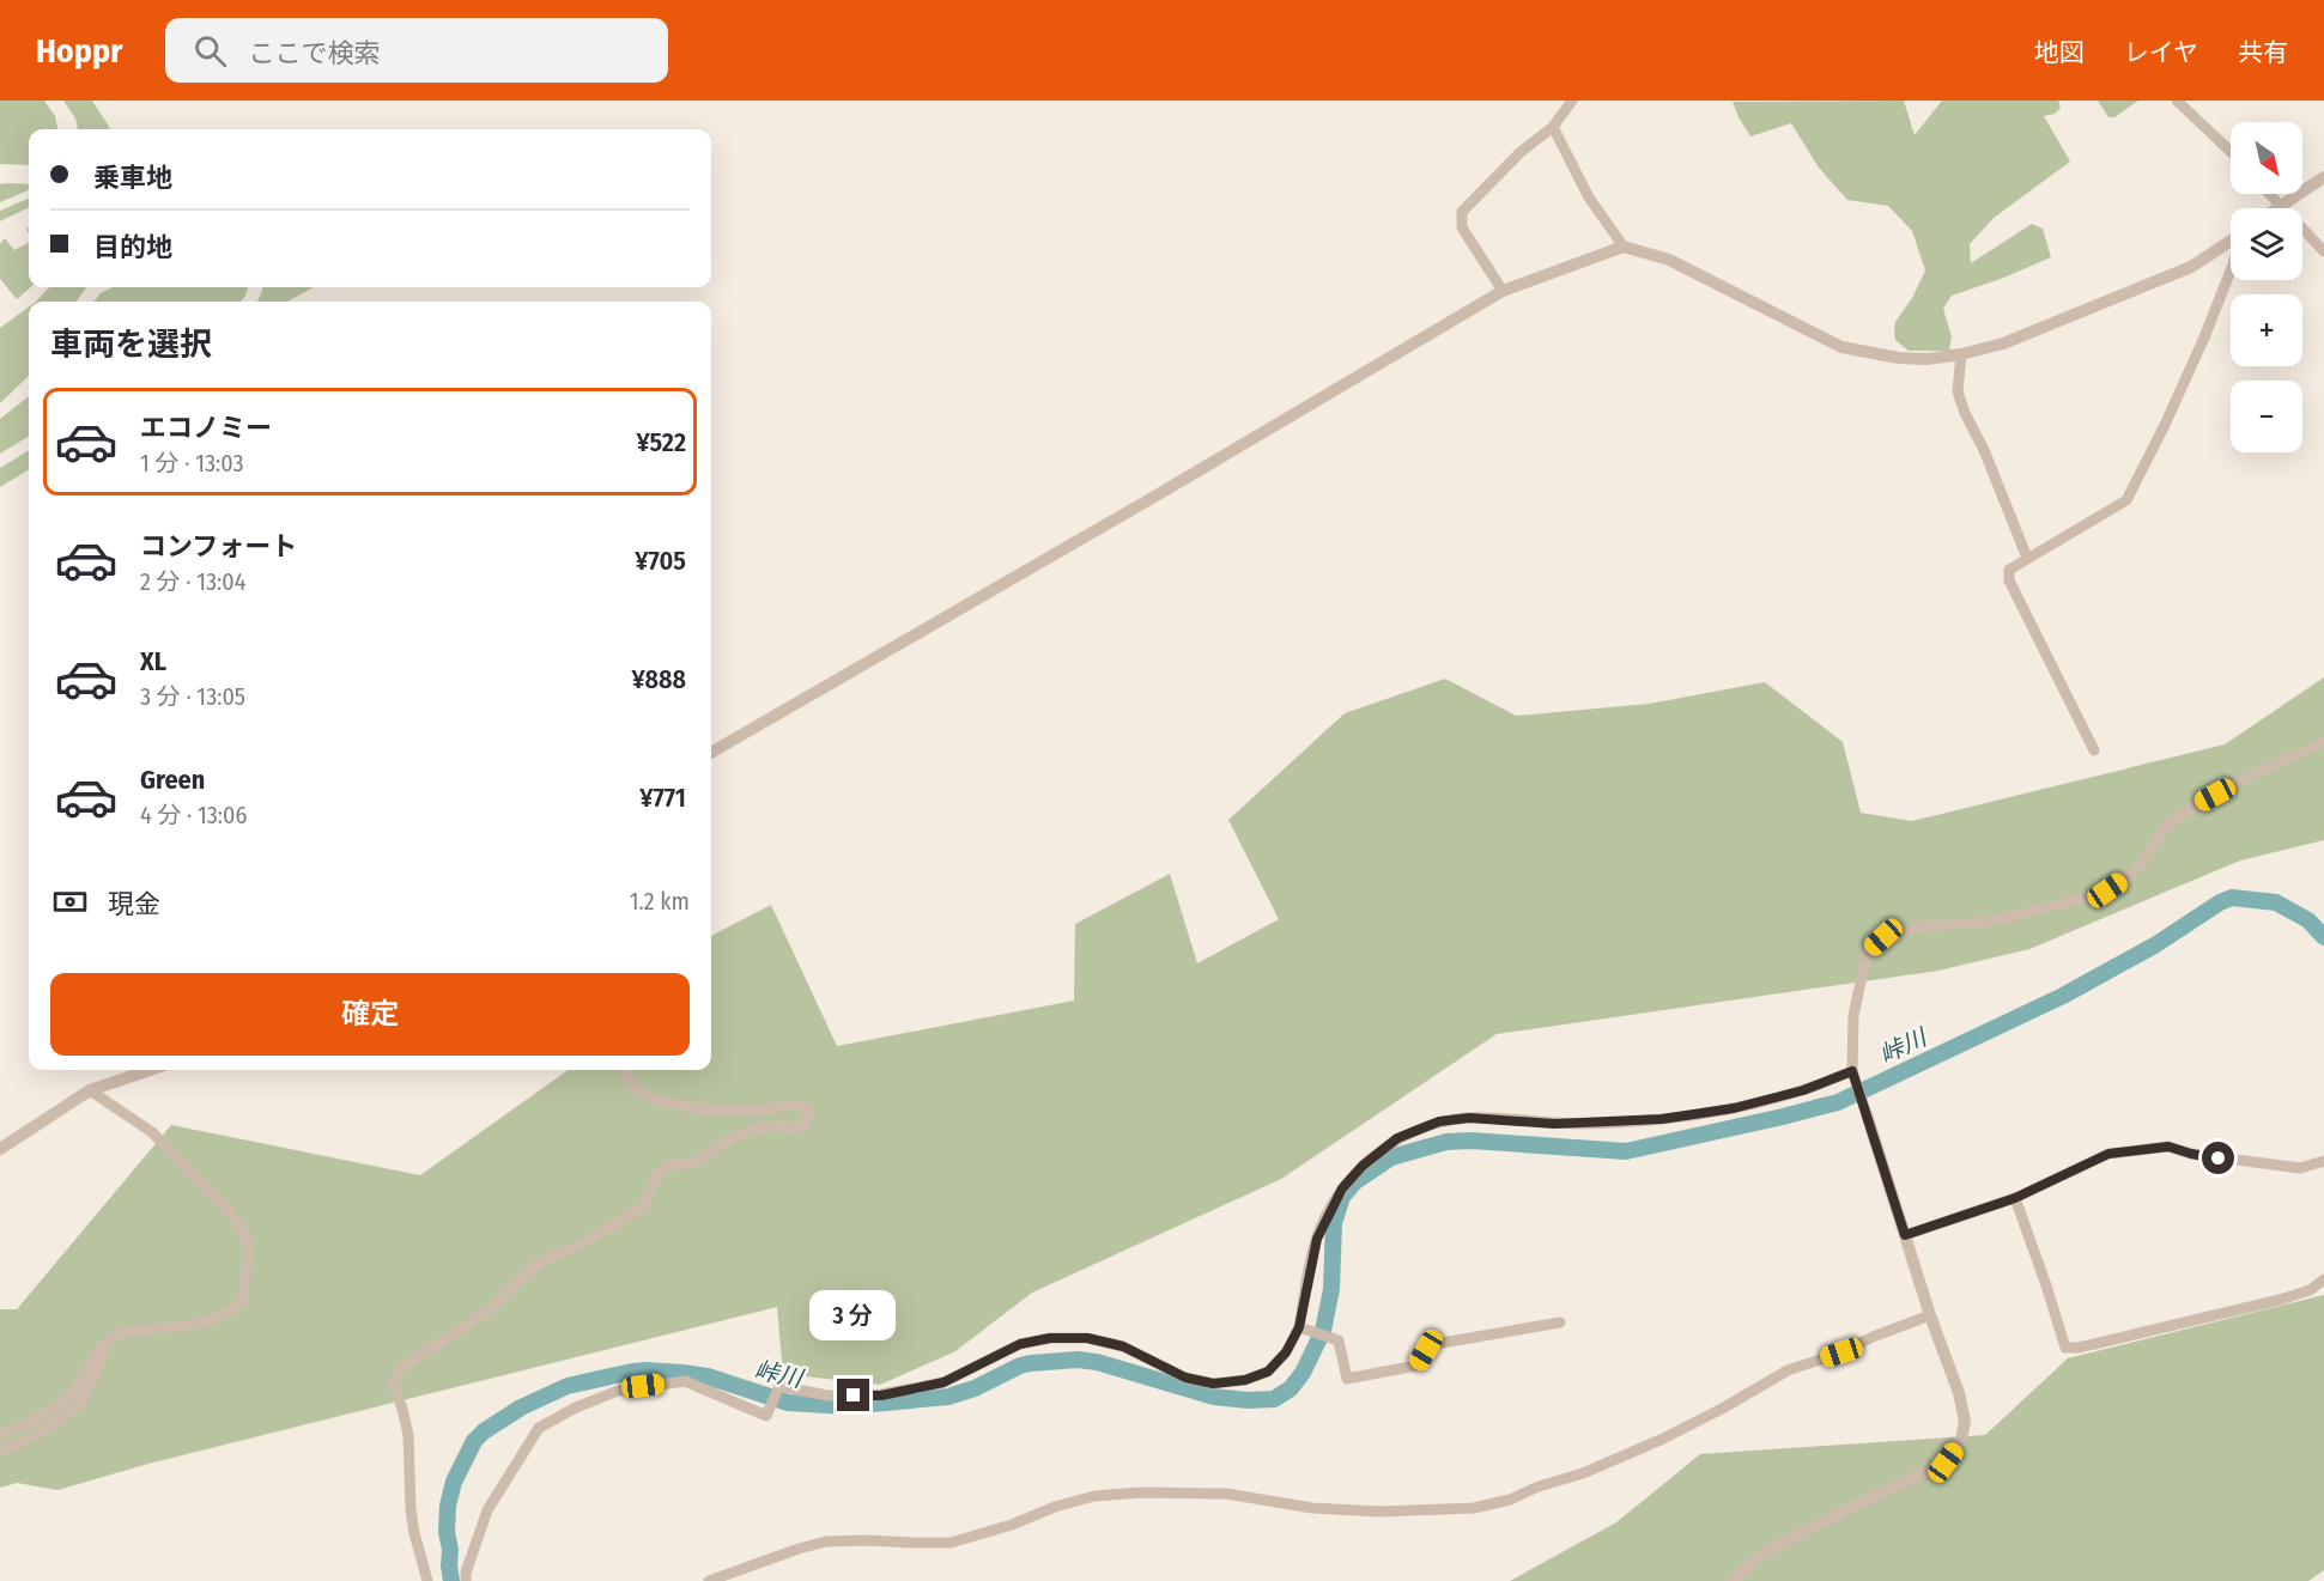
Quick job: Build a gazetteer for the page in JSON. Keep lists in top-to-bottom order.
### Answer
{
  "water": ["峠川"],
  "north": "bottom right",
  "page": {
    "header": "Hoppr",
    "search": "ここで検索",
    "nav": ["地図", "レイヤ", "共有"],
    "map_buttons": ["+", "−"],
    "banner": ["乗車地", "目的地"],
    "heading": "車両を選択",
    "list": [
      {
        "name": "エコノミー",
        "note": "1 分 · 13:03",
        "value": "¥522"
      },
      {
        "name": "コンフォート",
        "note": "2 分 · 13:04",
        "value": "¥705"
      },
      {
        "name": "XL",
        "note": "3 分 · 13:05",
        "value": "¥888"
      },
      {
        "name": "Green",
        "note": "4 分 · 13:06",
        "value": "¥771"
      }
    ],
    "pay": ["現金", "1.2 km"],
    "buttons": "確定",
    "bubble": "3 分"
  }
}
